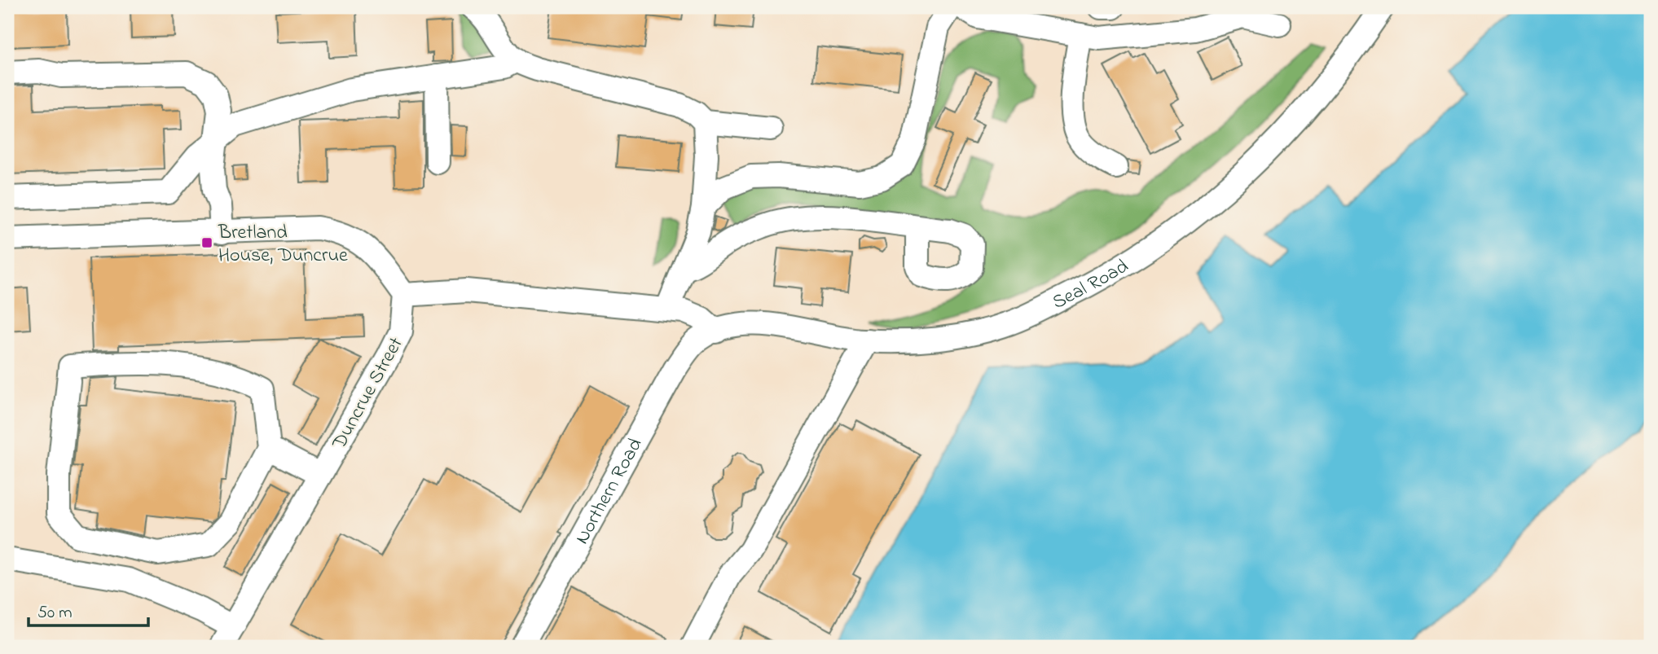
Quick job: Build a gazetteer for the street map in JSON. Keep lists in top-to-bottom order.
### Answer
{
  "streets": {
    "street": ["Seal Road", "Duncrue Street", "Northern Road"]
  },
  "crossings": [
    ["Seal Road", "Northern Road"]
  ],
  "places": {
    "transit": ["Bretland House, Duncrue"]
  },
  "scale_bar": "50 m"
}
